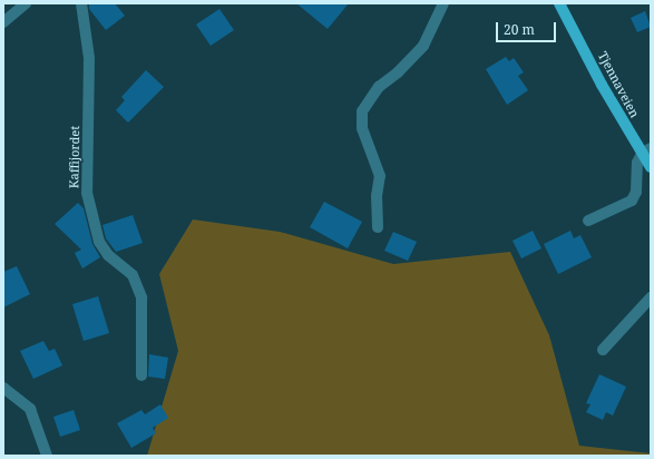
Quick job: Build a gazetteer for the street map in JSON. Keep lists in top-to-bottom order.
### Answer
{
  "streets": {
    "main road": ["Tjennaveien"],
    "street": ["Kaffijordet"]
  },
  "scale_bar": "20 m"
}
